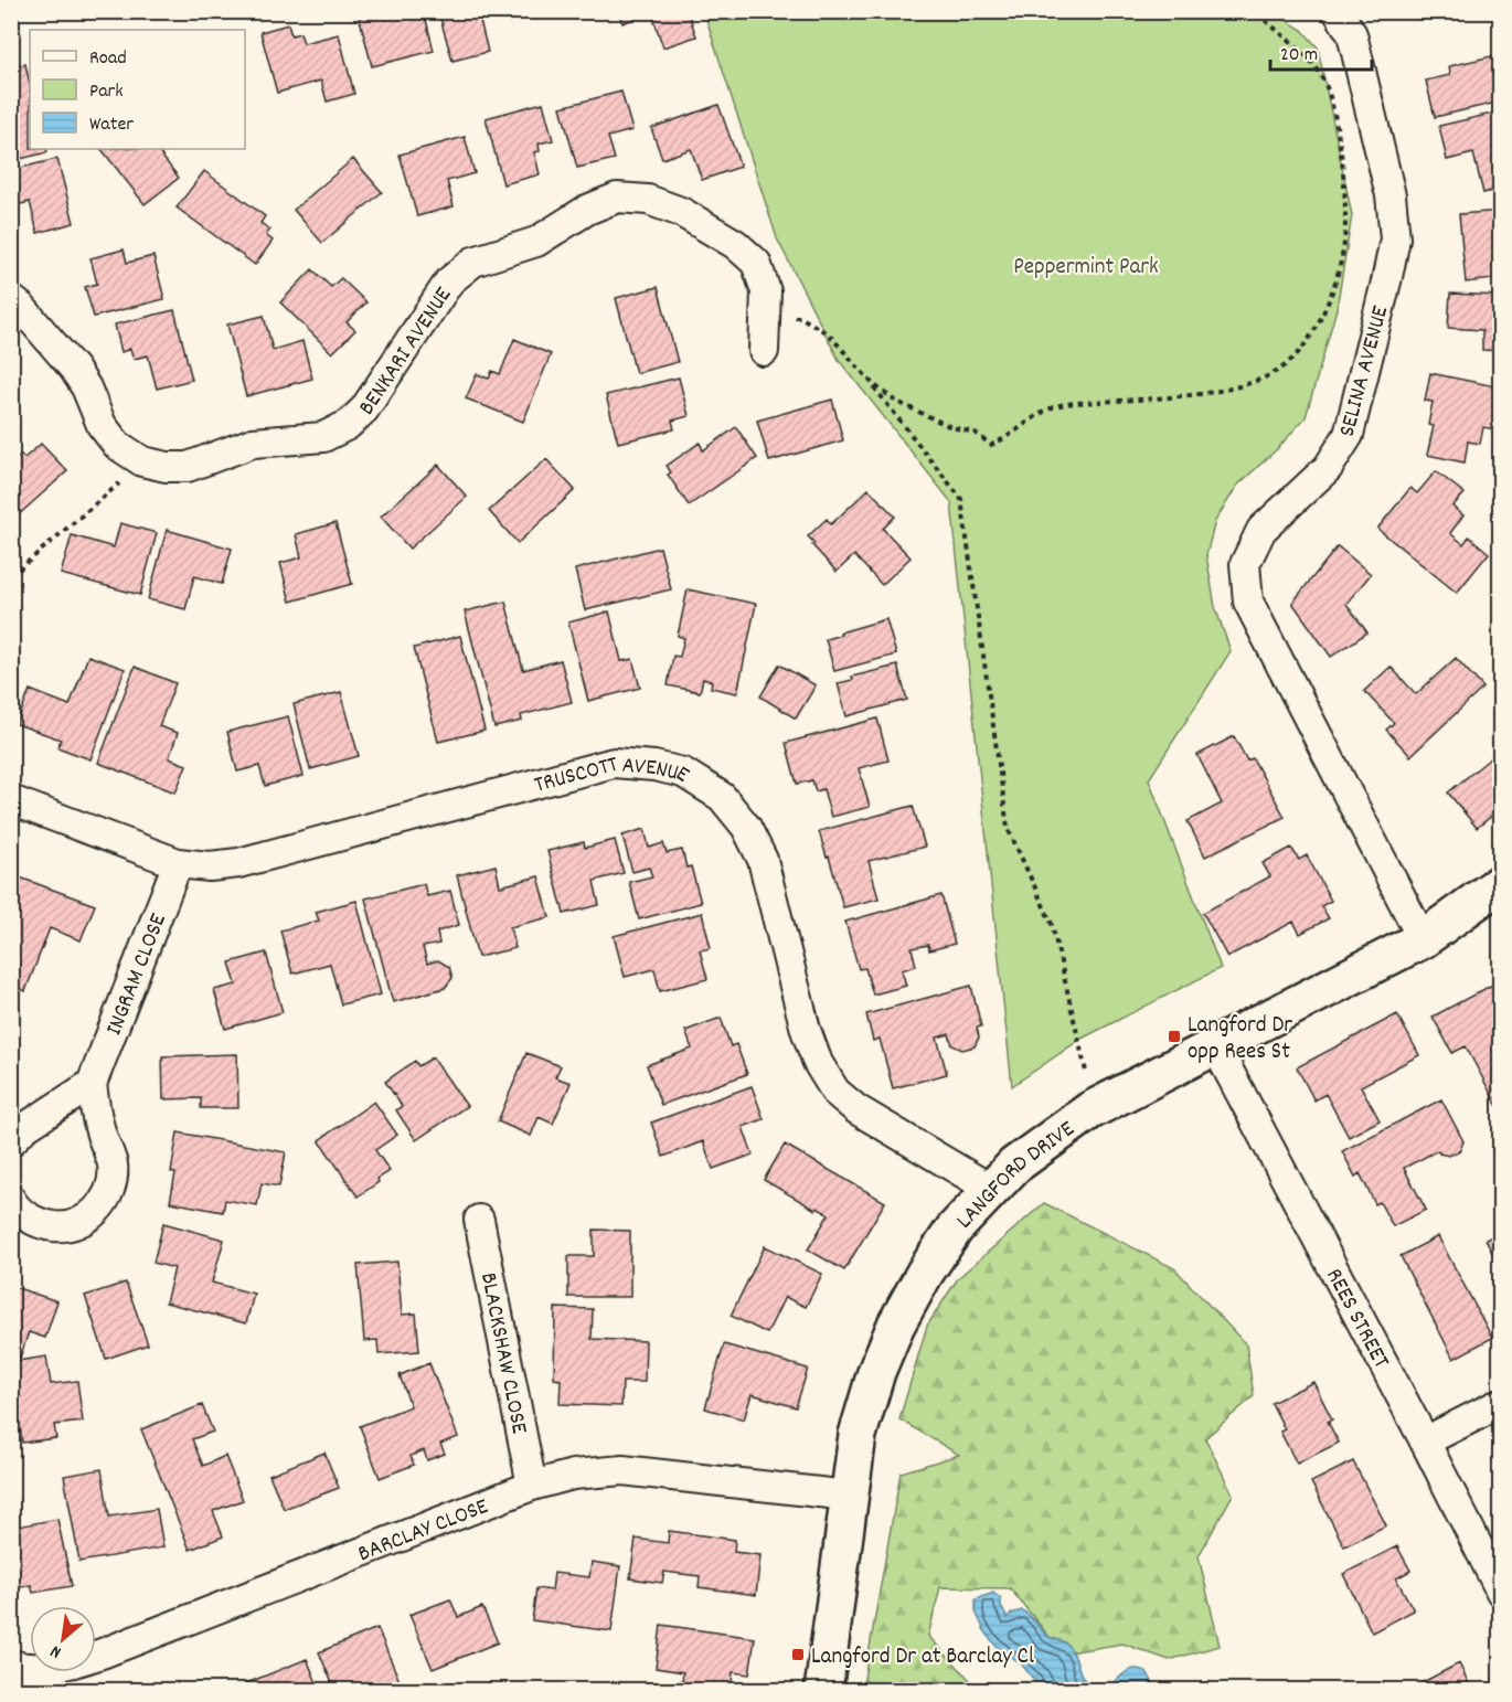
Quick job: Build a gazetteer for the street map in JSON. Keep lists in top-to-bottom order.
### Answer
{
  "streets": {
    "street": [
      "BENKARI AVENUE",
      "SELINA AVENUE",
      "TRUSCOTT AVENUE",
      "INGRAM CLOSE",
      "LANGFORD DRIVE",
      "REES STREET",
      "BLACKSHAW CLOSE",
      "BARCLAY CLOSE"
    ]
  },
  "crossings": [
    ["SELINA AVENUE", "LANGFORD DRIVE"],
    ["TRUSCOTT AVENUE", "INGRAM CLOSE"],
    ["TRUSCOTT AVENUE", "LANGFORD DRIVE"],
    ["LANGFORD DRIVE", "REES STREET"],
    ["LANGFORD DRIVE", "BARCLAY CLOSE"],
    ["BLACKSHAW CLOSE", "BARCLAY CLOSE"]
  ],
  "parks": ["Peppermint Park"],
  "places": {
    "transit": ["Langford Dr opp Rees St", "Langford Dr at Barclay Cl"]
  },
  "legend": ["Road", "Park", "Water"],
  "scale_bar": "20 m",
  "north": "bottom left"
}
